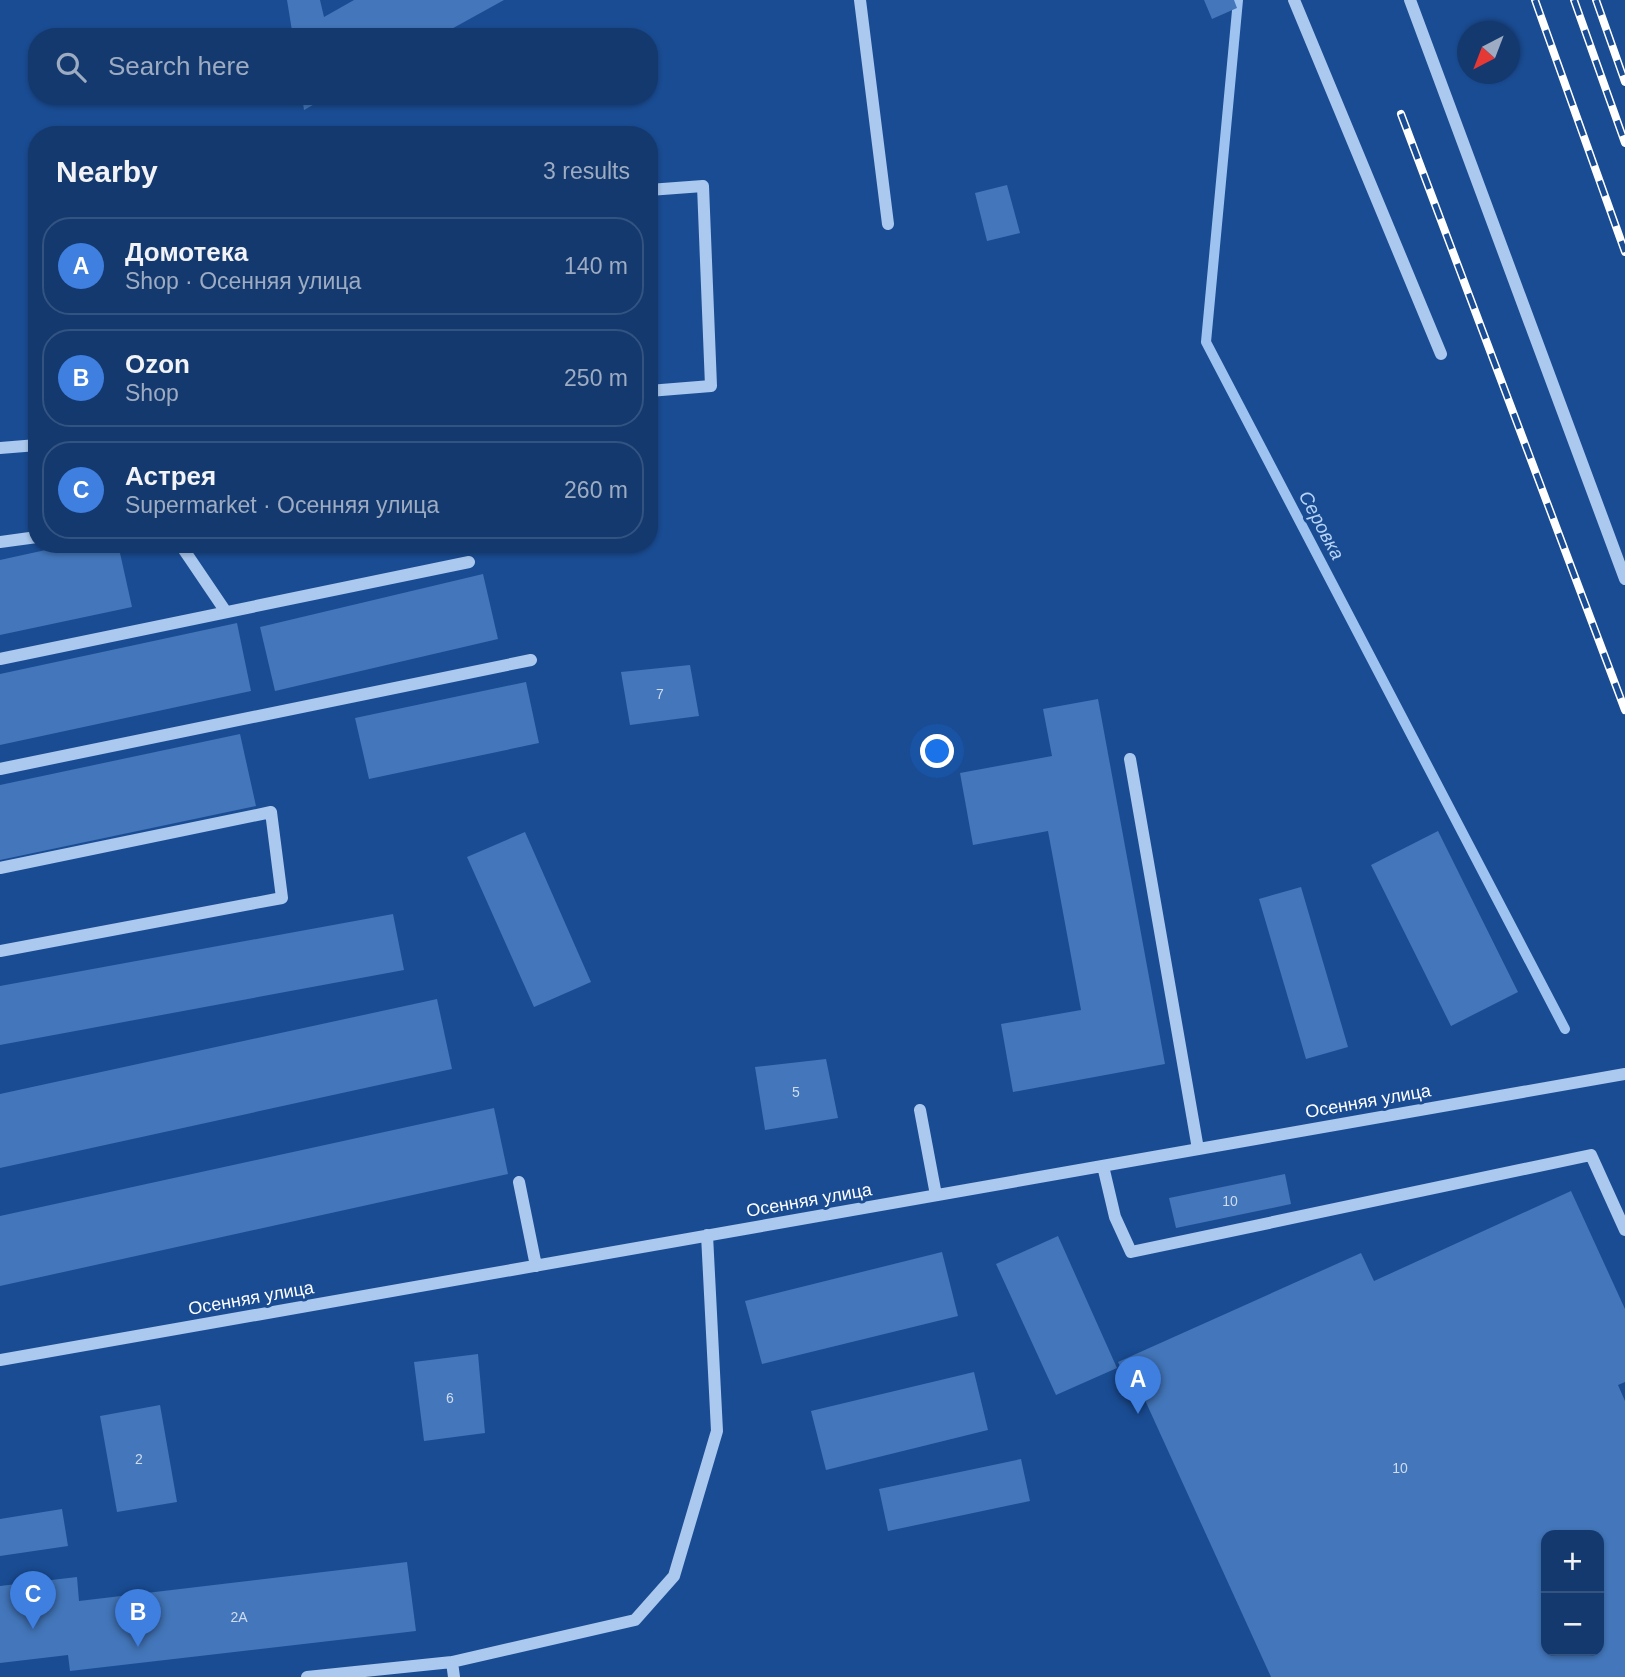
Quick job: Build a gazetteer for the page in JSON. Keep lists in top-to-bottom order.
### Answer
{
  "streets": {
    "street": ["Осенняя улица"]
  },
  "water": ["Серовка"],
  "house_numbers": [
    "7",
    "5",
    "10",
    "6",
    "2",
    "10",
    "2А"
  ],
  "north": "bottom left",
  "page": {
    "search": "Search here",
    "heading": ["Nearby", "3 results"],
    "list": [
      {
        "mark": "A",
        "name": "Домотека",
        "note": "Shop · Осенняя улица",
        "value": "140 m"
      },
      {
        "mark": "B",
        "name": "Ozon",
        "note": "Shop",
        "value": "250 m"
      },
      {
        "mark": "C",
        "name": "Астрея",
        "note": "Supermarket · Осенняя улица",
        "value": "260 m"
      }
    ],
    "pins": ["A", "C", "B"],
    "map_buttons": ["+", "−"]
  }
}
